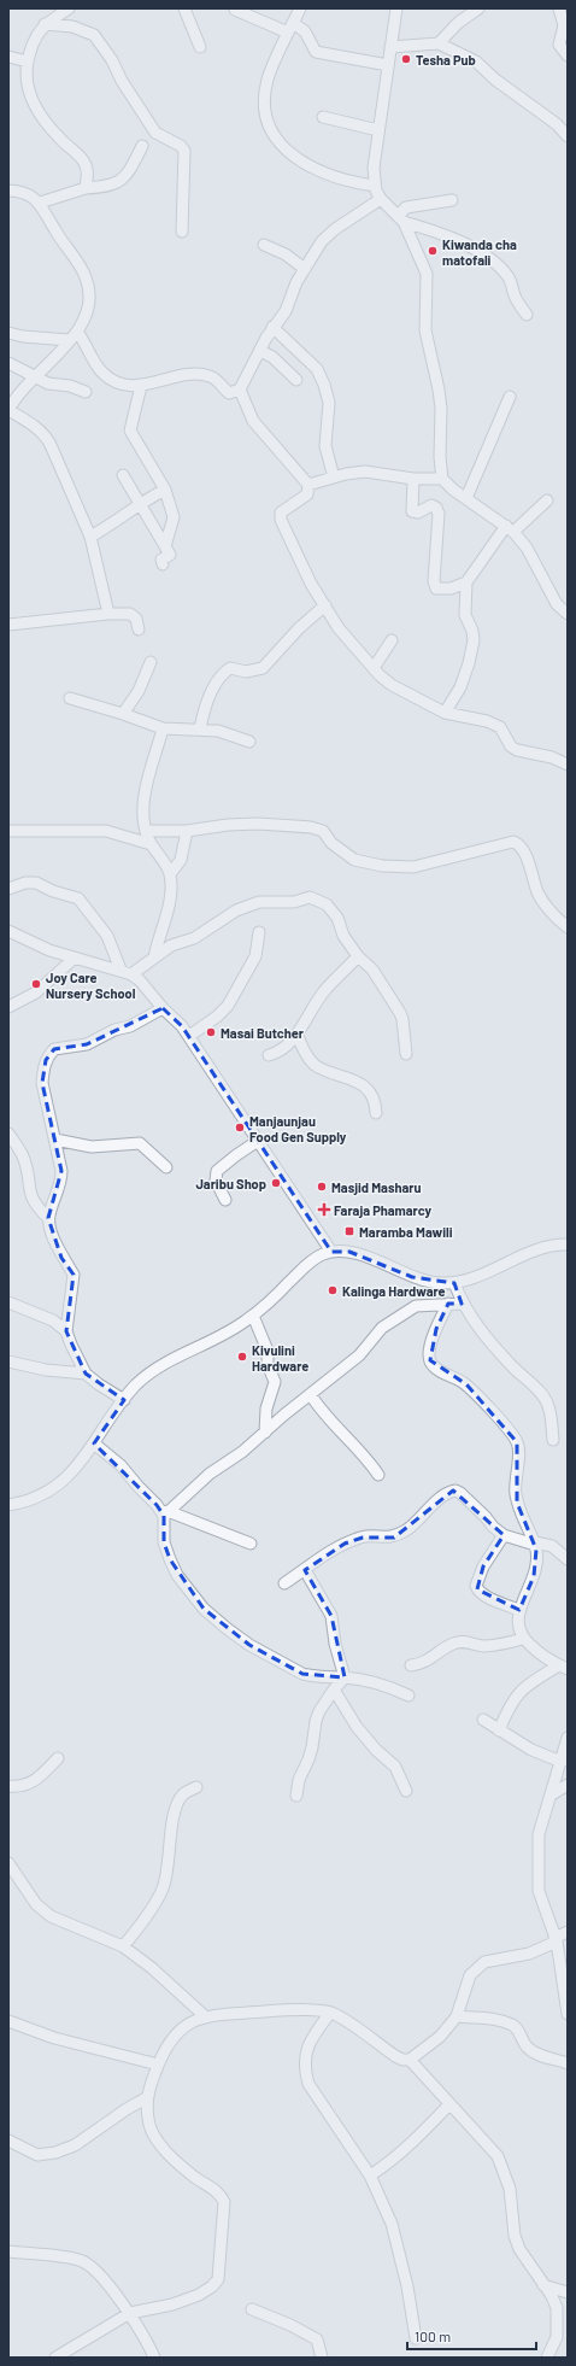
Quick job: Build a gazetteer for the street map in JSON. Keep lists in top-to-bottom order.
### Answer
{
  "places": {
    "other": [
      "Tesha Pub",
      "Kiwanda cha matofali",
      "Joy Care Nursery School",
      "Masai Butcher",
      "Manjaunjau Food Gen Supply",
      "Jaribu Shop",
      "Masjid Masharu",
      "Kalinga Hardware",
      "Kivulini Hardware"
    ],
    "health": ["Faraja Phamarcy"],
    "transit": ["Maramba Mawili"]
  },
  "scale_bar": "100 m"
}
